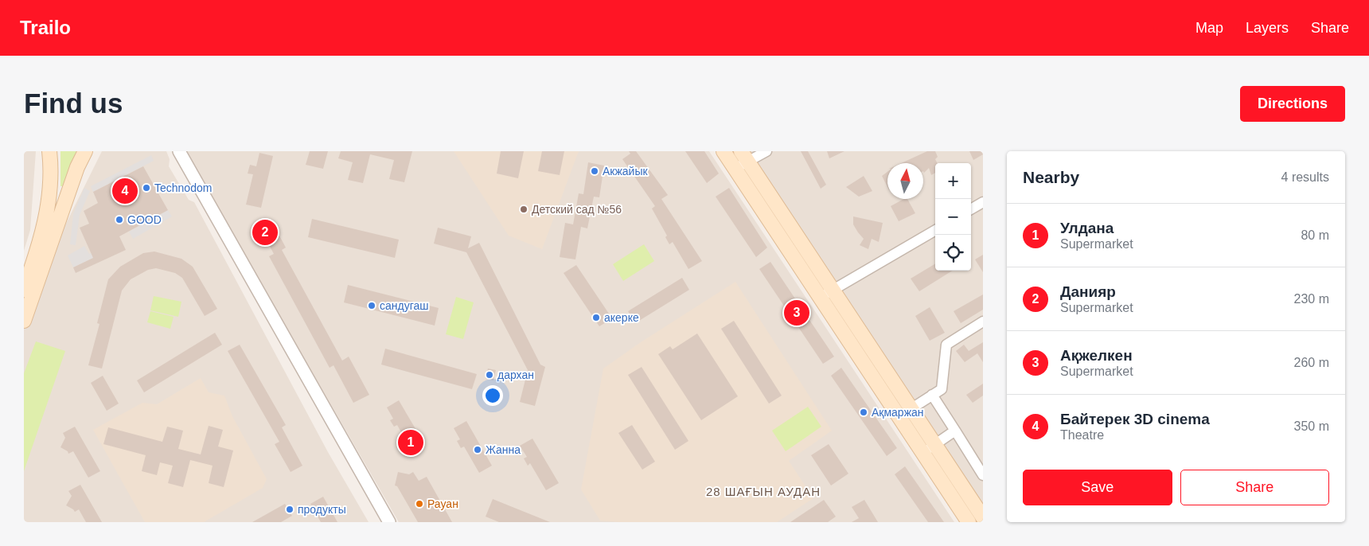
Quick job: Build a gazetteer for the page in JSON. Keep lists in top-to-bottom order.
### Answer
{
  "districts": ["28 ШАҒЫН АУДАН"],
  "places": [
    "Акжайык",
    "Technodom",
    "Детский сад №56",
    "GOOD",
    "сандугаш",
    "акерке",
    "дархан",
    "Ақмаржан",
    "Жанна",
    "Рауан",
    "продукты"
  ],
  "north": "top",
  "page": {
    "header": "Trailo",
    "nav": ["Map", "Layers", "Share"],
    "buttons": [
      "Directions",
      ["Save", "Share"]
    ],
    "title": "Find us",
    "heading": ["Nearby", "4 results"],
    "map_buttons": ["+", "−"],
    "pins": [
      "4",
      "2",
      "3",
      "1"
    ],
    "list": [
      {
        "mark": "1",
        "name": "Улдана",
        "note": "Supermarket",
        "value": "80 m"
      },
      {
        "mark": "2",
        "name": "Данияр",
        "note": "Supermarket",
        "value": "230 m"
      },
      {
        "mark": "3",
        "name": "Ақжелкен",
        "note": "Supermarket",
        "value": "260 m"
      },
      {
        "mark": "4",
        "name": "Байтерек 3D cinema",
        "note": "Theatre",
        "value": "350 m"
      }
    ]
  }
}
